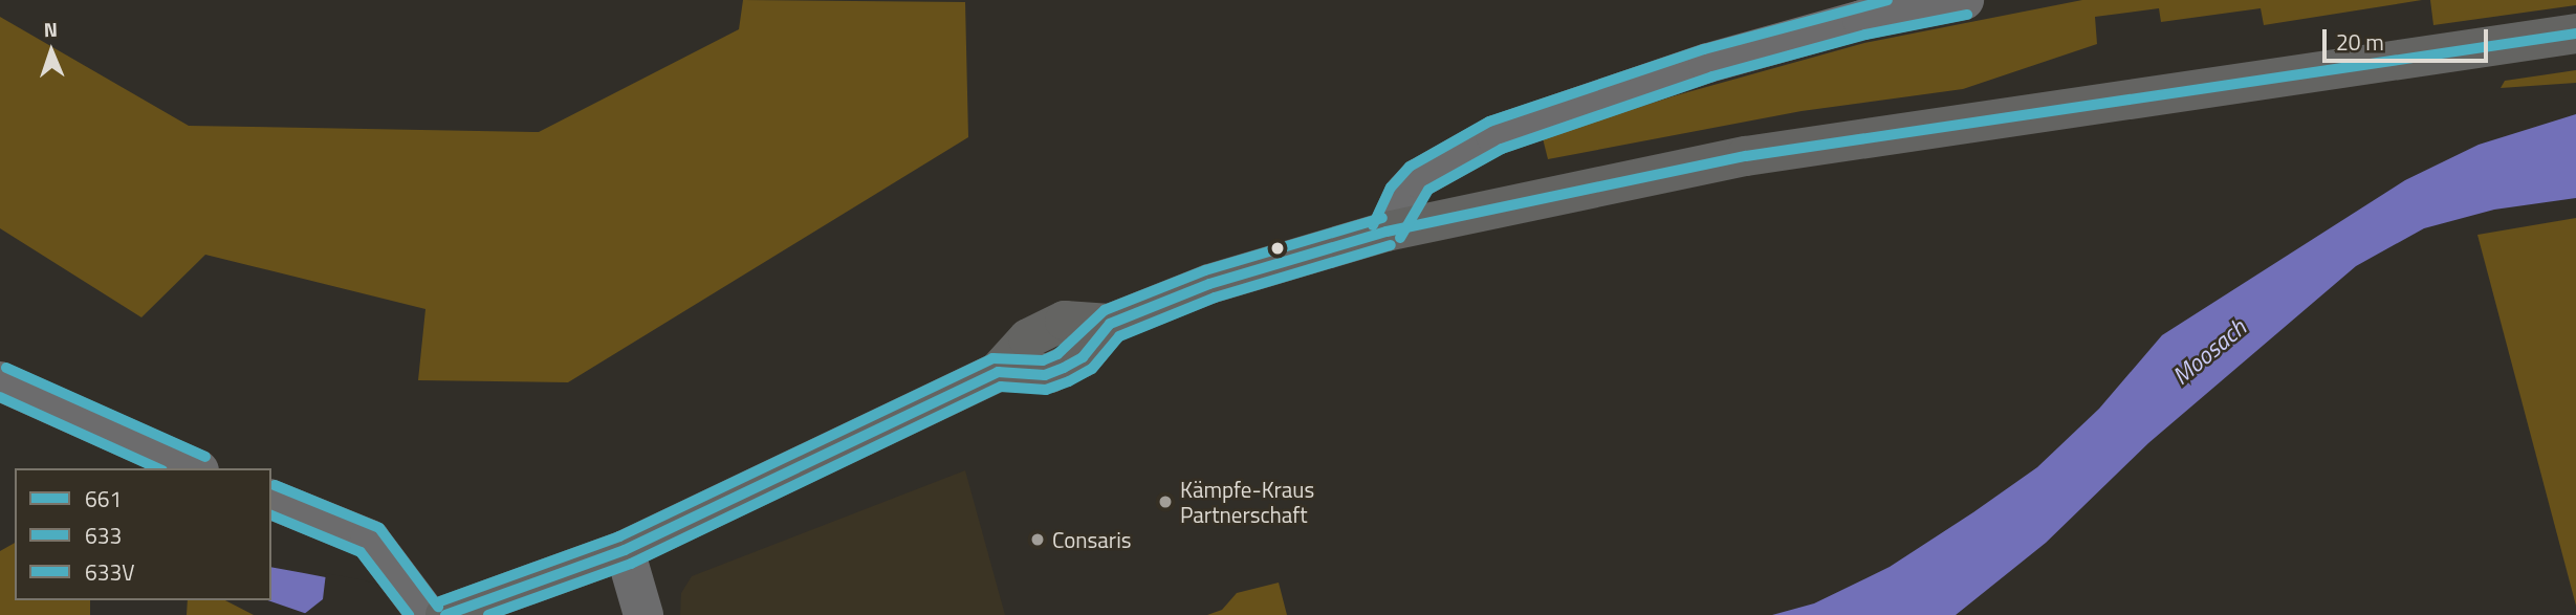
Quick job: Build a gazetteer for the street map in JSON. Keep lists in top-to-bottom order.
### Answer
{
  "water": ["Moosach"],
  "places": ["Kämpfe-Kraus Partnerschaft", "Consaris"],
  "lines": ["transit line 633V", "transit line 633", "transit line 661"],
  "legend": ["661", "633", "633V"],
  "scale_bar": "20 m",
  "north": "top"
}
